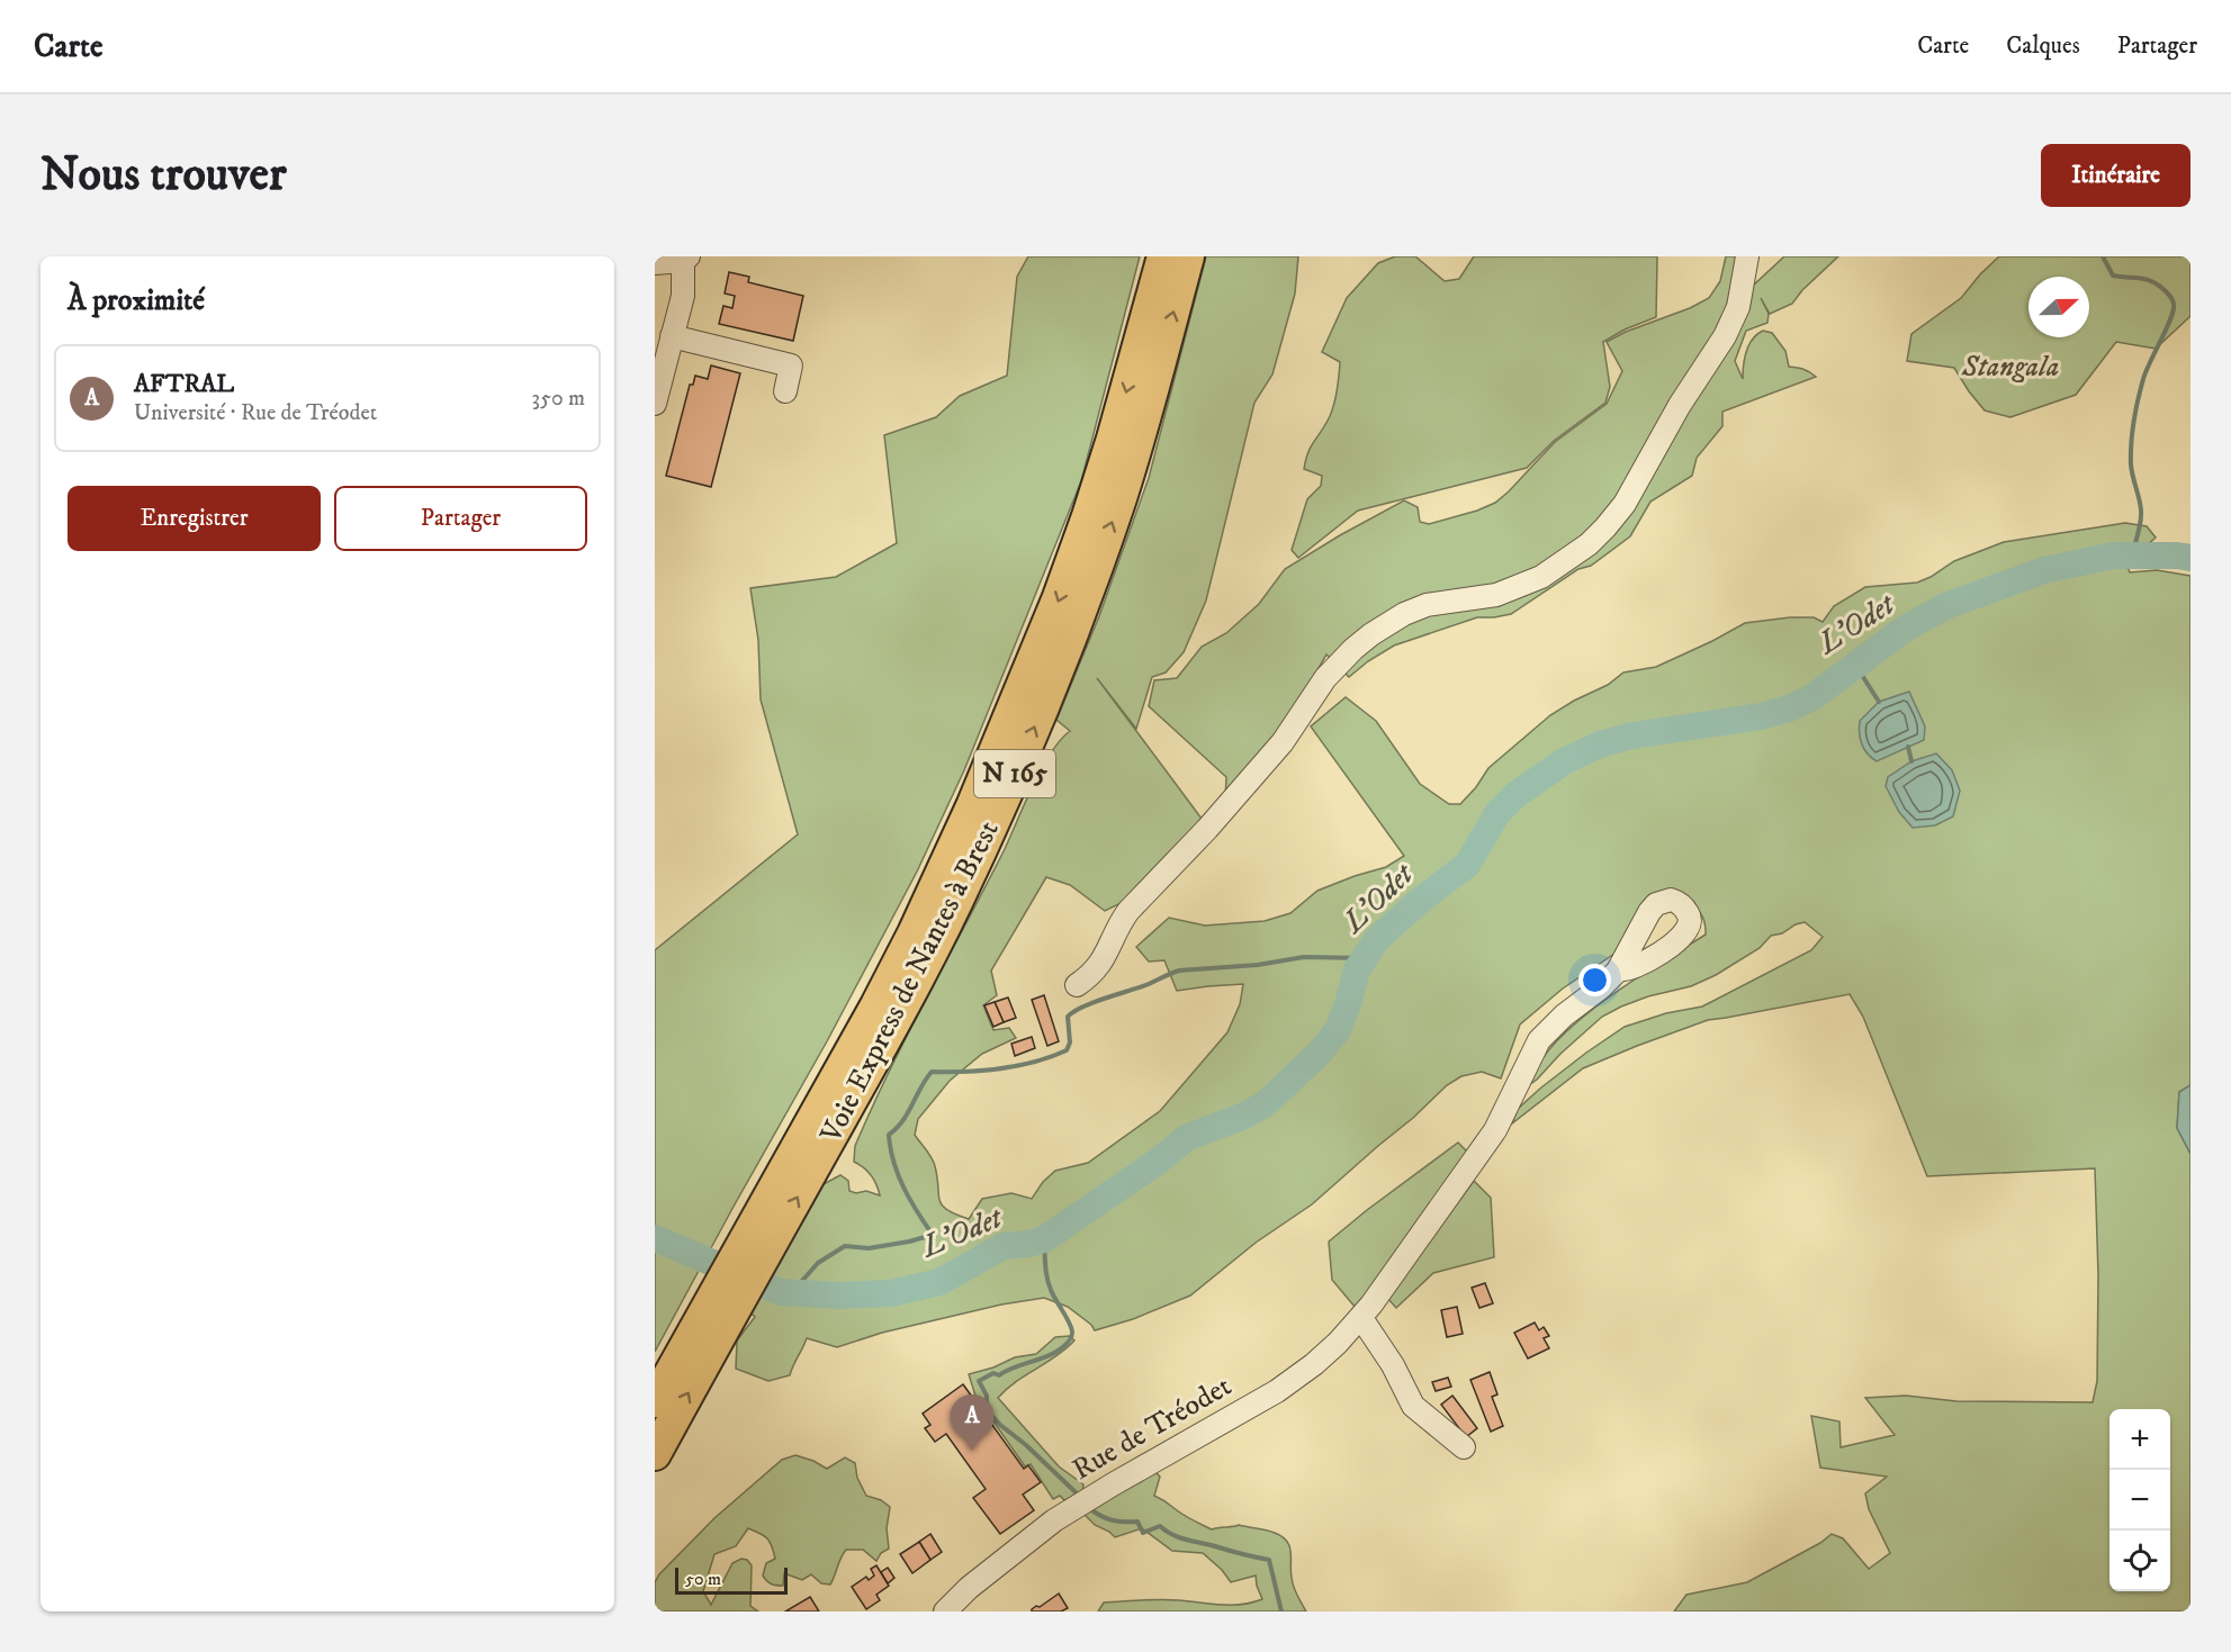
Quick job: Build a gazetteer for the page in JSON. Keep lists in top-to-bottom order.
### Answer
{
  "streets": {
    "highway": ["N 165", "Voie Express de Nantes à Brest"],
    "street": ["Rue de Tréodet"]
  },
  "water": ["L'Odet"],
  "parks": ["Stangala"],
  "scale_bar": "50 m",
  "north": "right",
  "page": {
    "header": "Carte",
    "nav": ["Carte", "Calques", "Partager"],
    "buttons": [
      "Itinéraire",
      ["Enregistrer", "Partager"]
    ],
    "title": "Nous trouver",
    "heading": "À proximité",
    "list": [
      {
        "mark": "A",
        "name": "AFTRAL",
        "note": "Université · Rue de Tréodet",
        "value": "350 m"
      }
    ],
    "pins": "A",
    "map_buttons": ["+", "−"],
    "scale": "50 m"
  }
}
